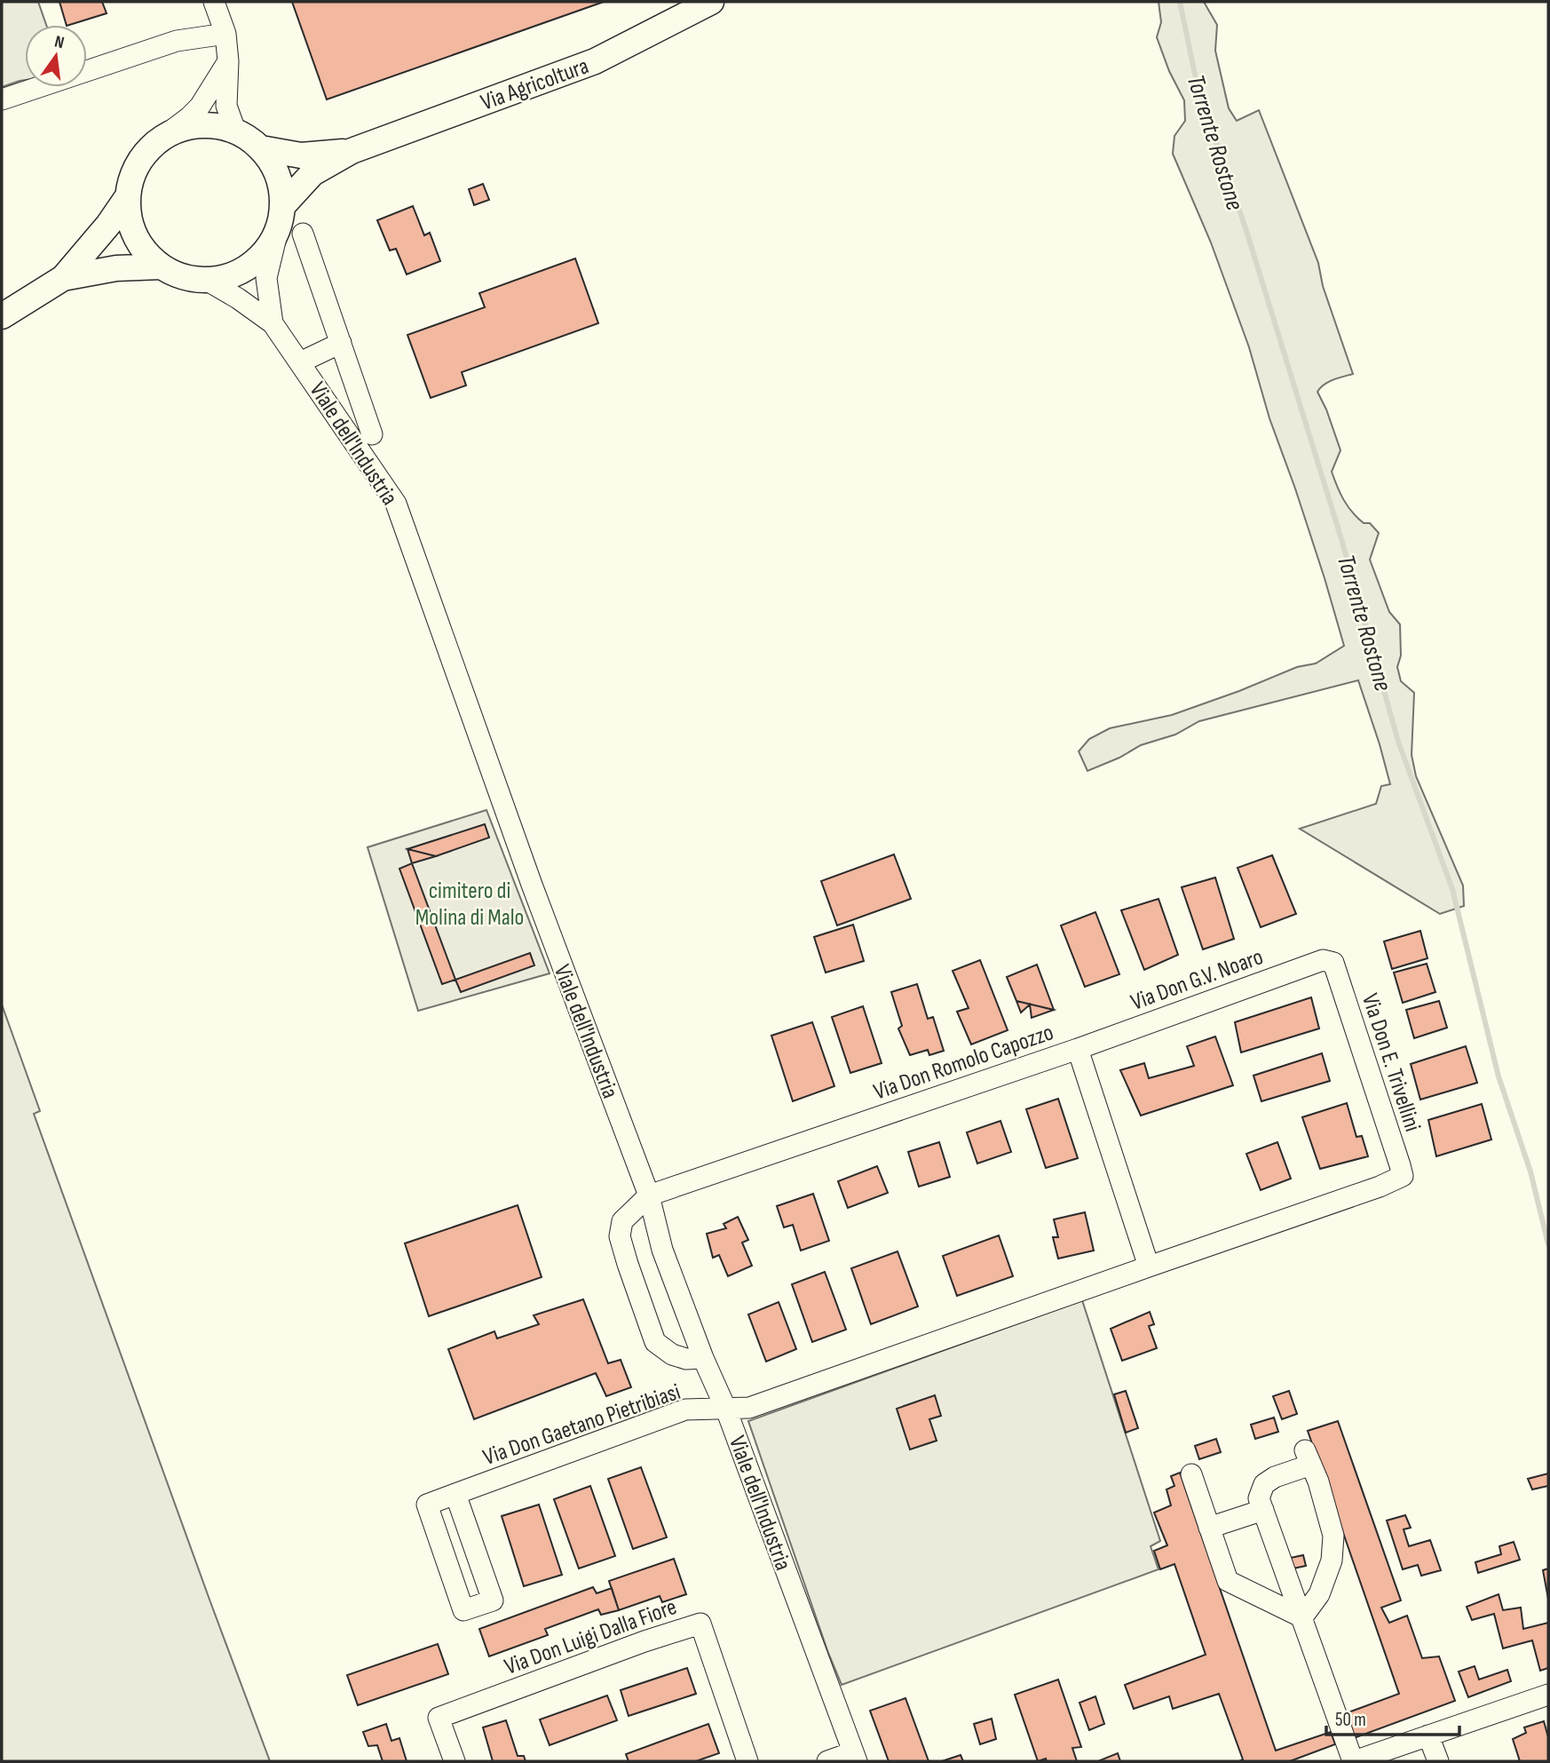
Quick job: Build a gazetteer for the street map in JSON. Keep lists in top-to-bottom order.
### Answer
{
  "streets": {
    "main road": ["Via Agricoltura", "Viale dell'Industria"],
    "street": [
      "Via Don G.V. Noaro",
      "Via Don Romolo Capozzo",
      "Via Don E. Trivellini",
      "Via Don Gaetano Pietribiasi",
      "Via Don Luigi Dalla Fiore"
    ]
  },
  "crossings": [
    ["Via Agricoltura", "Viale dell'Industria"],
    ["Viale dell'Industria", "Via Don Romolo Capozzo"],
    ["Viale dell'Industria", "Via Don Gaetano Pietribiasi"],
    ["Via Don G.V. Noaro", "Via Don Romolo Capozzo"],
    ["Via Don G.V. Noaro", "Via Don E. Trivellini"],
    ["Via Don Romolo Capozzo", "Via Don E. Trivellini"]
  ],
  "water": ["Torrente Rostone"],
  "parks": ["cimitero di Molina di Malo"],
  "scale_bar": "50 m",
  "north": "top"
}
